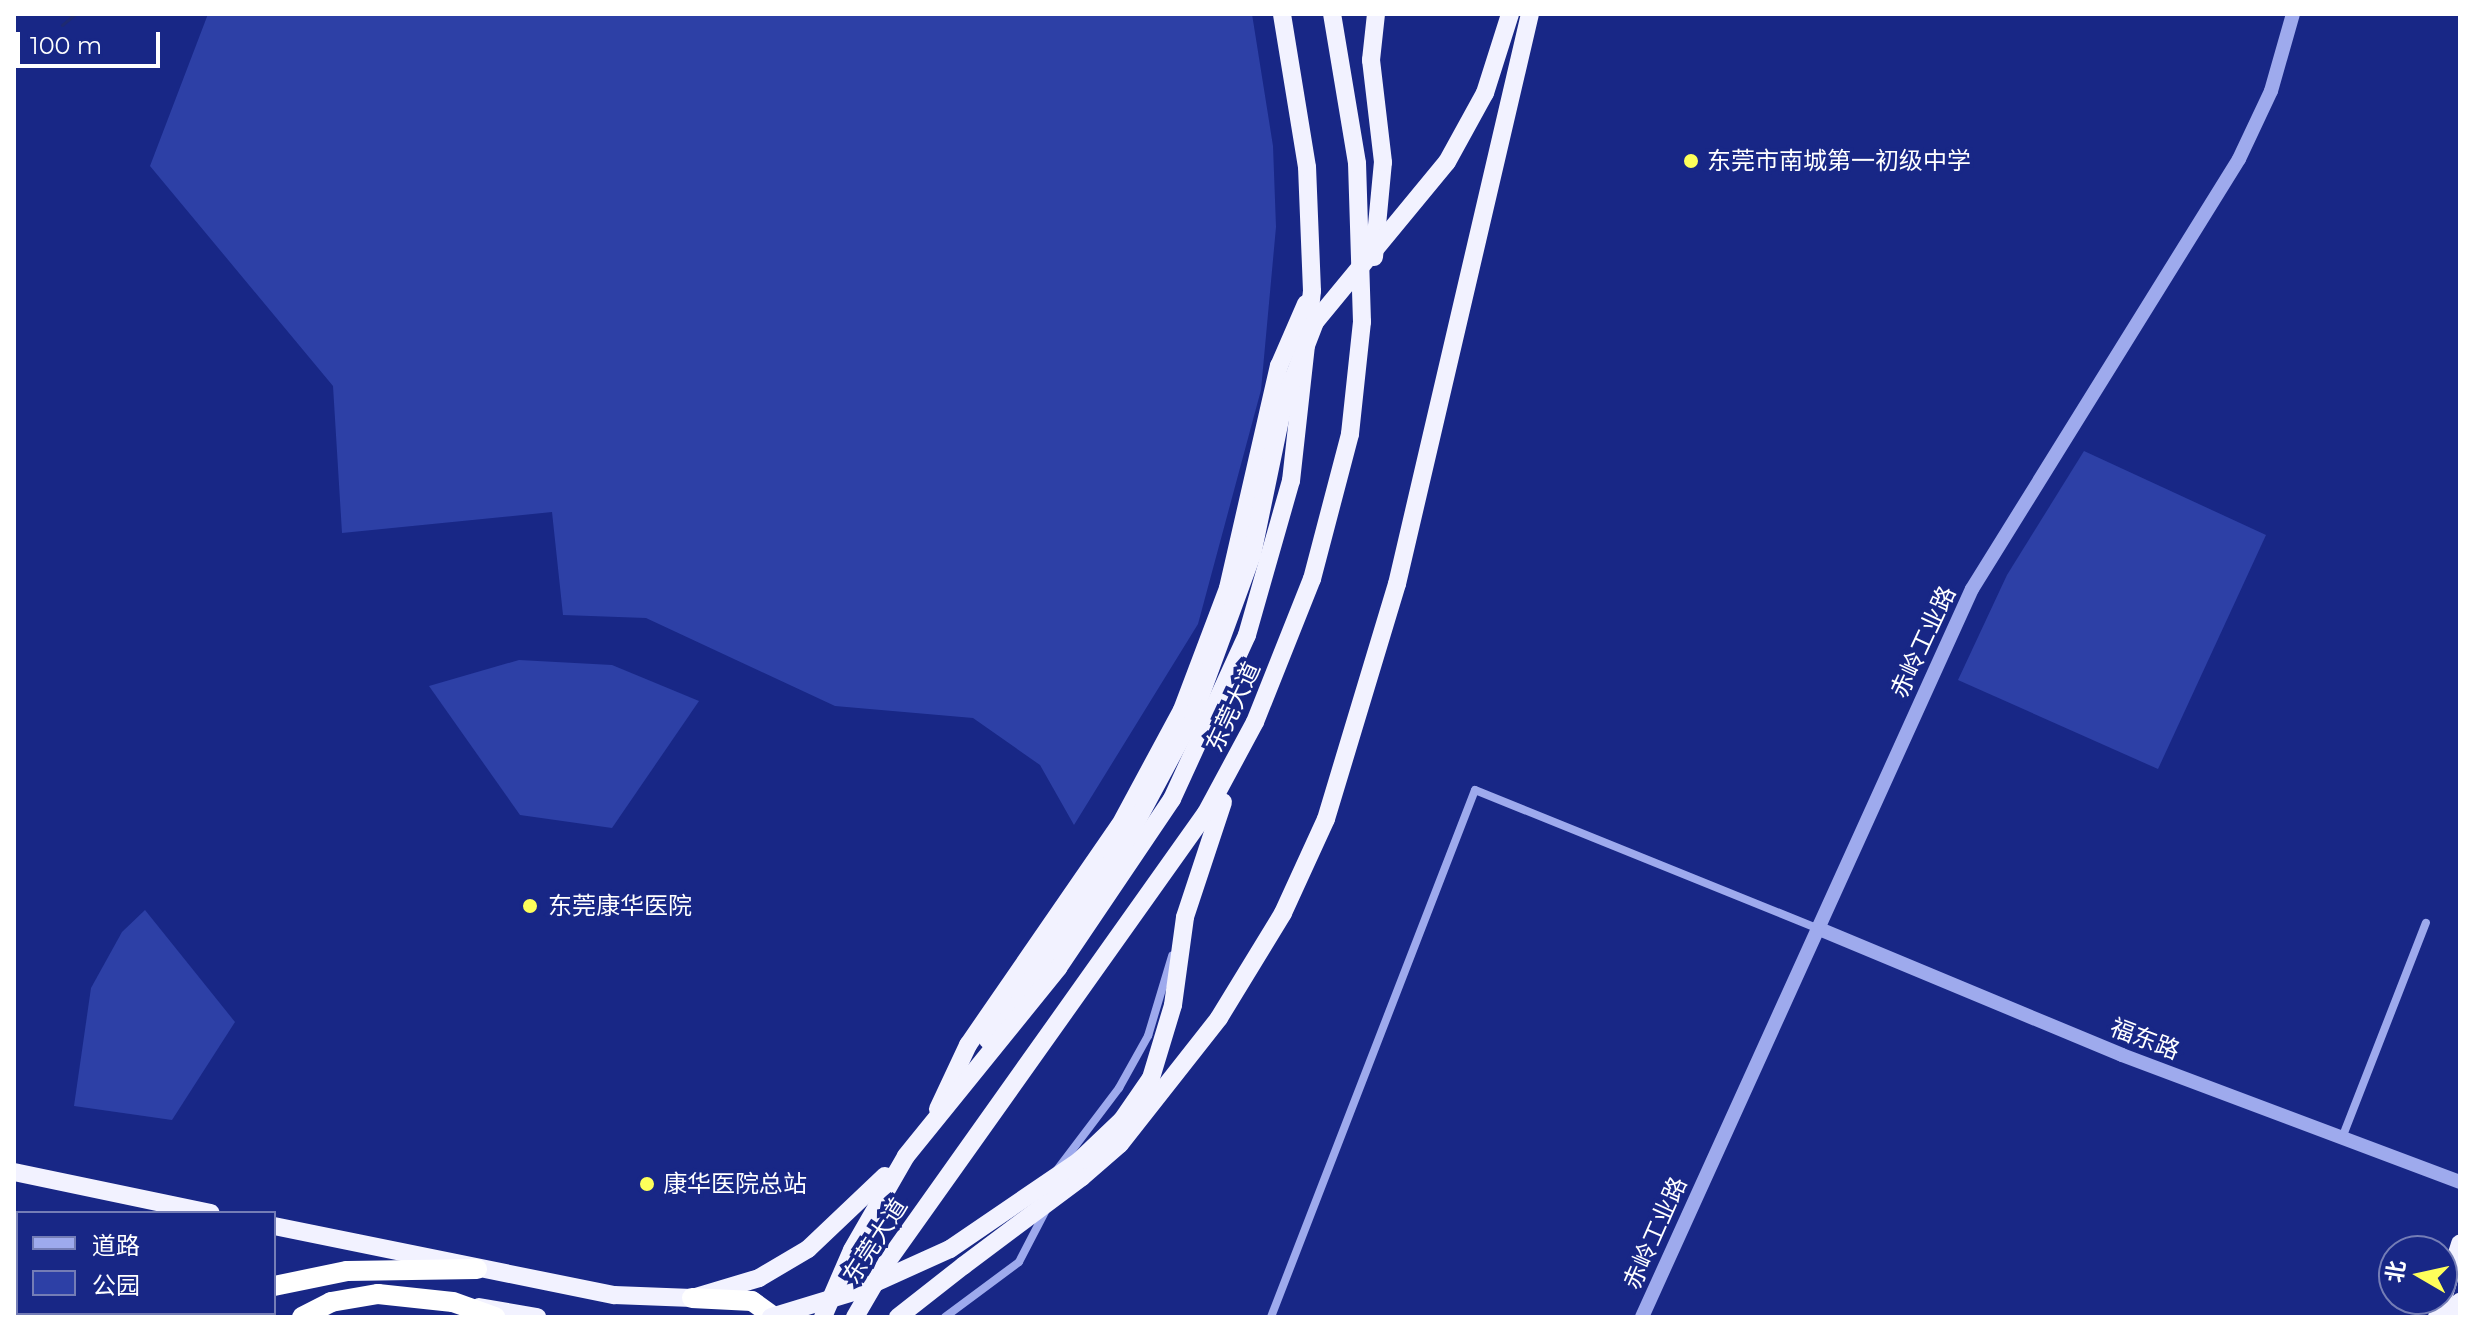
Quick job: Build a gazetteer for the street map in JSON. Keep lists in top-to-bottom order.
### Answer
{
  "streets": {
    "highway": ["东莞大道"],
    "street": ["赤岭工业路", "福东路"]
  },
  "crossings": [
    ["赤岭工业路", "福东路"]
  ],
  "places": ["东莞市南城第一初级中学", "东莞康华医院", "康华医院总站"],
  "legend": ["道路", "公园"],
  "scale_bar": "100 m",
  "north": "left"
}
